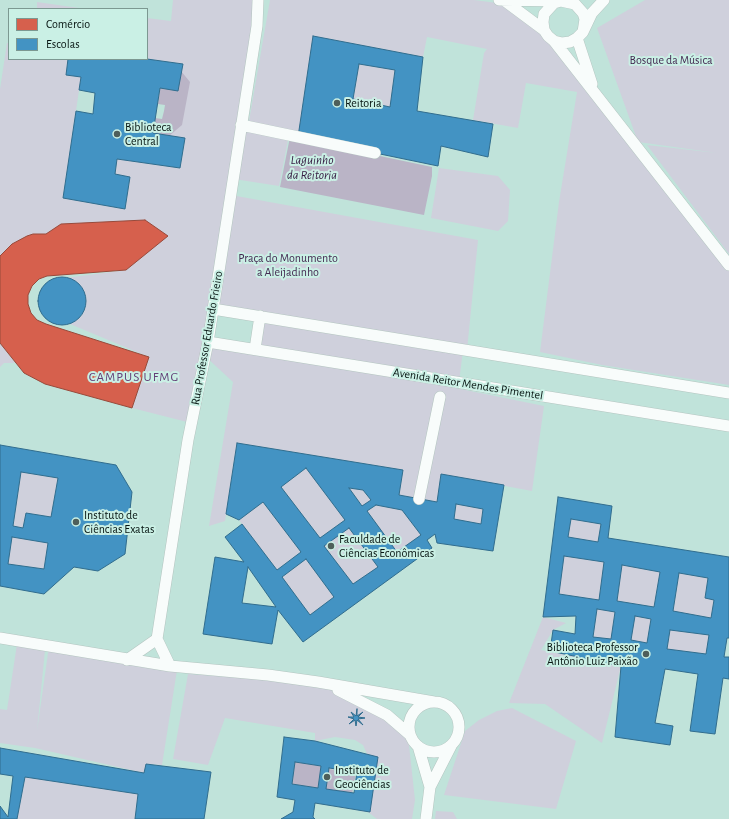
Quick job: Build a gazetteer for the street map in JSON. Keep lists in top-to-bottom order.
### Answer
{
  "streets": {
    "street": ["Rua Professor Eduardo Frieiro", "Avenida Reitor Mendes Pimentel"]
  },
  "crossings": [
    ["Rua Professor Eduardo Frieiro", "Avenida Reitor Mendes Pimentel"]
  ],
  "districts": ["CAMPUS UFMG"],
  "water": ["Laguinho da Reitoria"],
  "parks": ["Bosque da Música", "Praça do Monumento a Aleijadinho"],
  "places": [
    "Reitoria",
    "Biblioteca Central",
    "Instituto de Ciências Exatas",
    "Faculdade de Ciências Econômicas",
    "Biblioteca Professor Antônio Luiz Paixão",
    "Instituto de Geociências"
  ],
  "legend": ["Comércio", "Escolas"]
}
